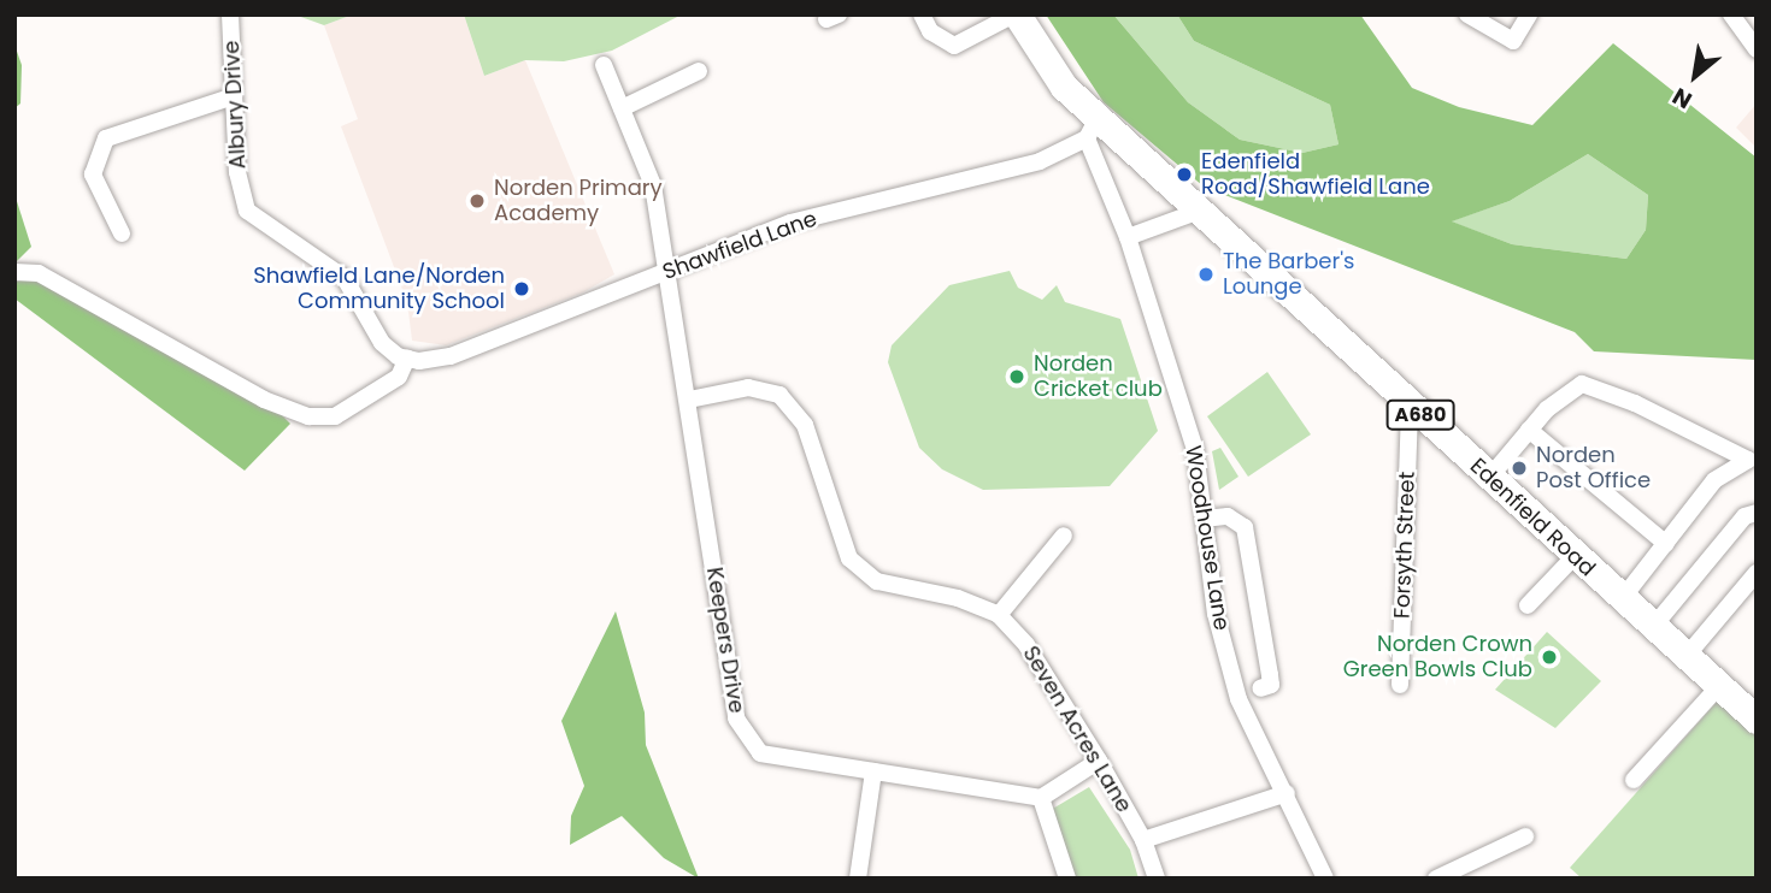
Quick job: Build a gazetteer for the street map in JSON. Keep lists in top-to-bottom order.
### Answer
{
  "streets": {
    "main road": ["A680", "Edenfield Road"],
    "street": [
      "Albury Drive",
      "Shawfield Lane",
      "Woodhouse Lane",
      "Forsyth Street",
      "Keepers Drive",
      "Seven Acres Lane"
    ]
  },
  "crossings": [
    ["Albury Drive", "Shawfield Lane"],
    ["Shawfield Lane", "Edenfield Road"],
    ["Shawfield Lane", "Woodhouse Lane"],
    ["Shawfield Lane", "Keepers Drive"],
    ["Edenfield Road", "Woodhouse Lane"],
    ["Edenfield Road", "Forsyth Street"],
    ["Keepers Drive", "Seven Acres Lane"]
  ],
  "places": [
    "Edenfield Road/Shawfield Lane",
    "Norden Primary Academy",
    "The Barber's Lounge",
    "Shawfield Lane/Norden Community School",
    "Norden Cricket club",
    "Norden Post Office",
    "Norden Crown Green Bowls Club"
  ],
  "north": "bottom left"
}
